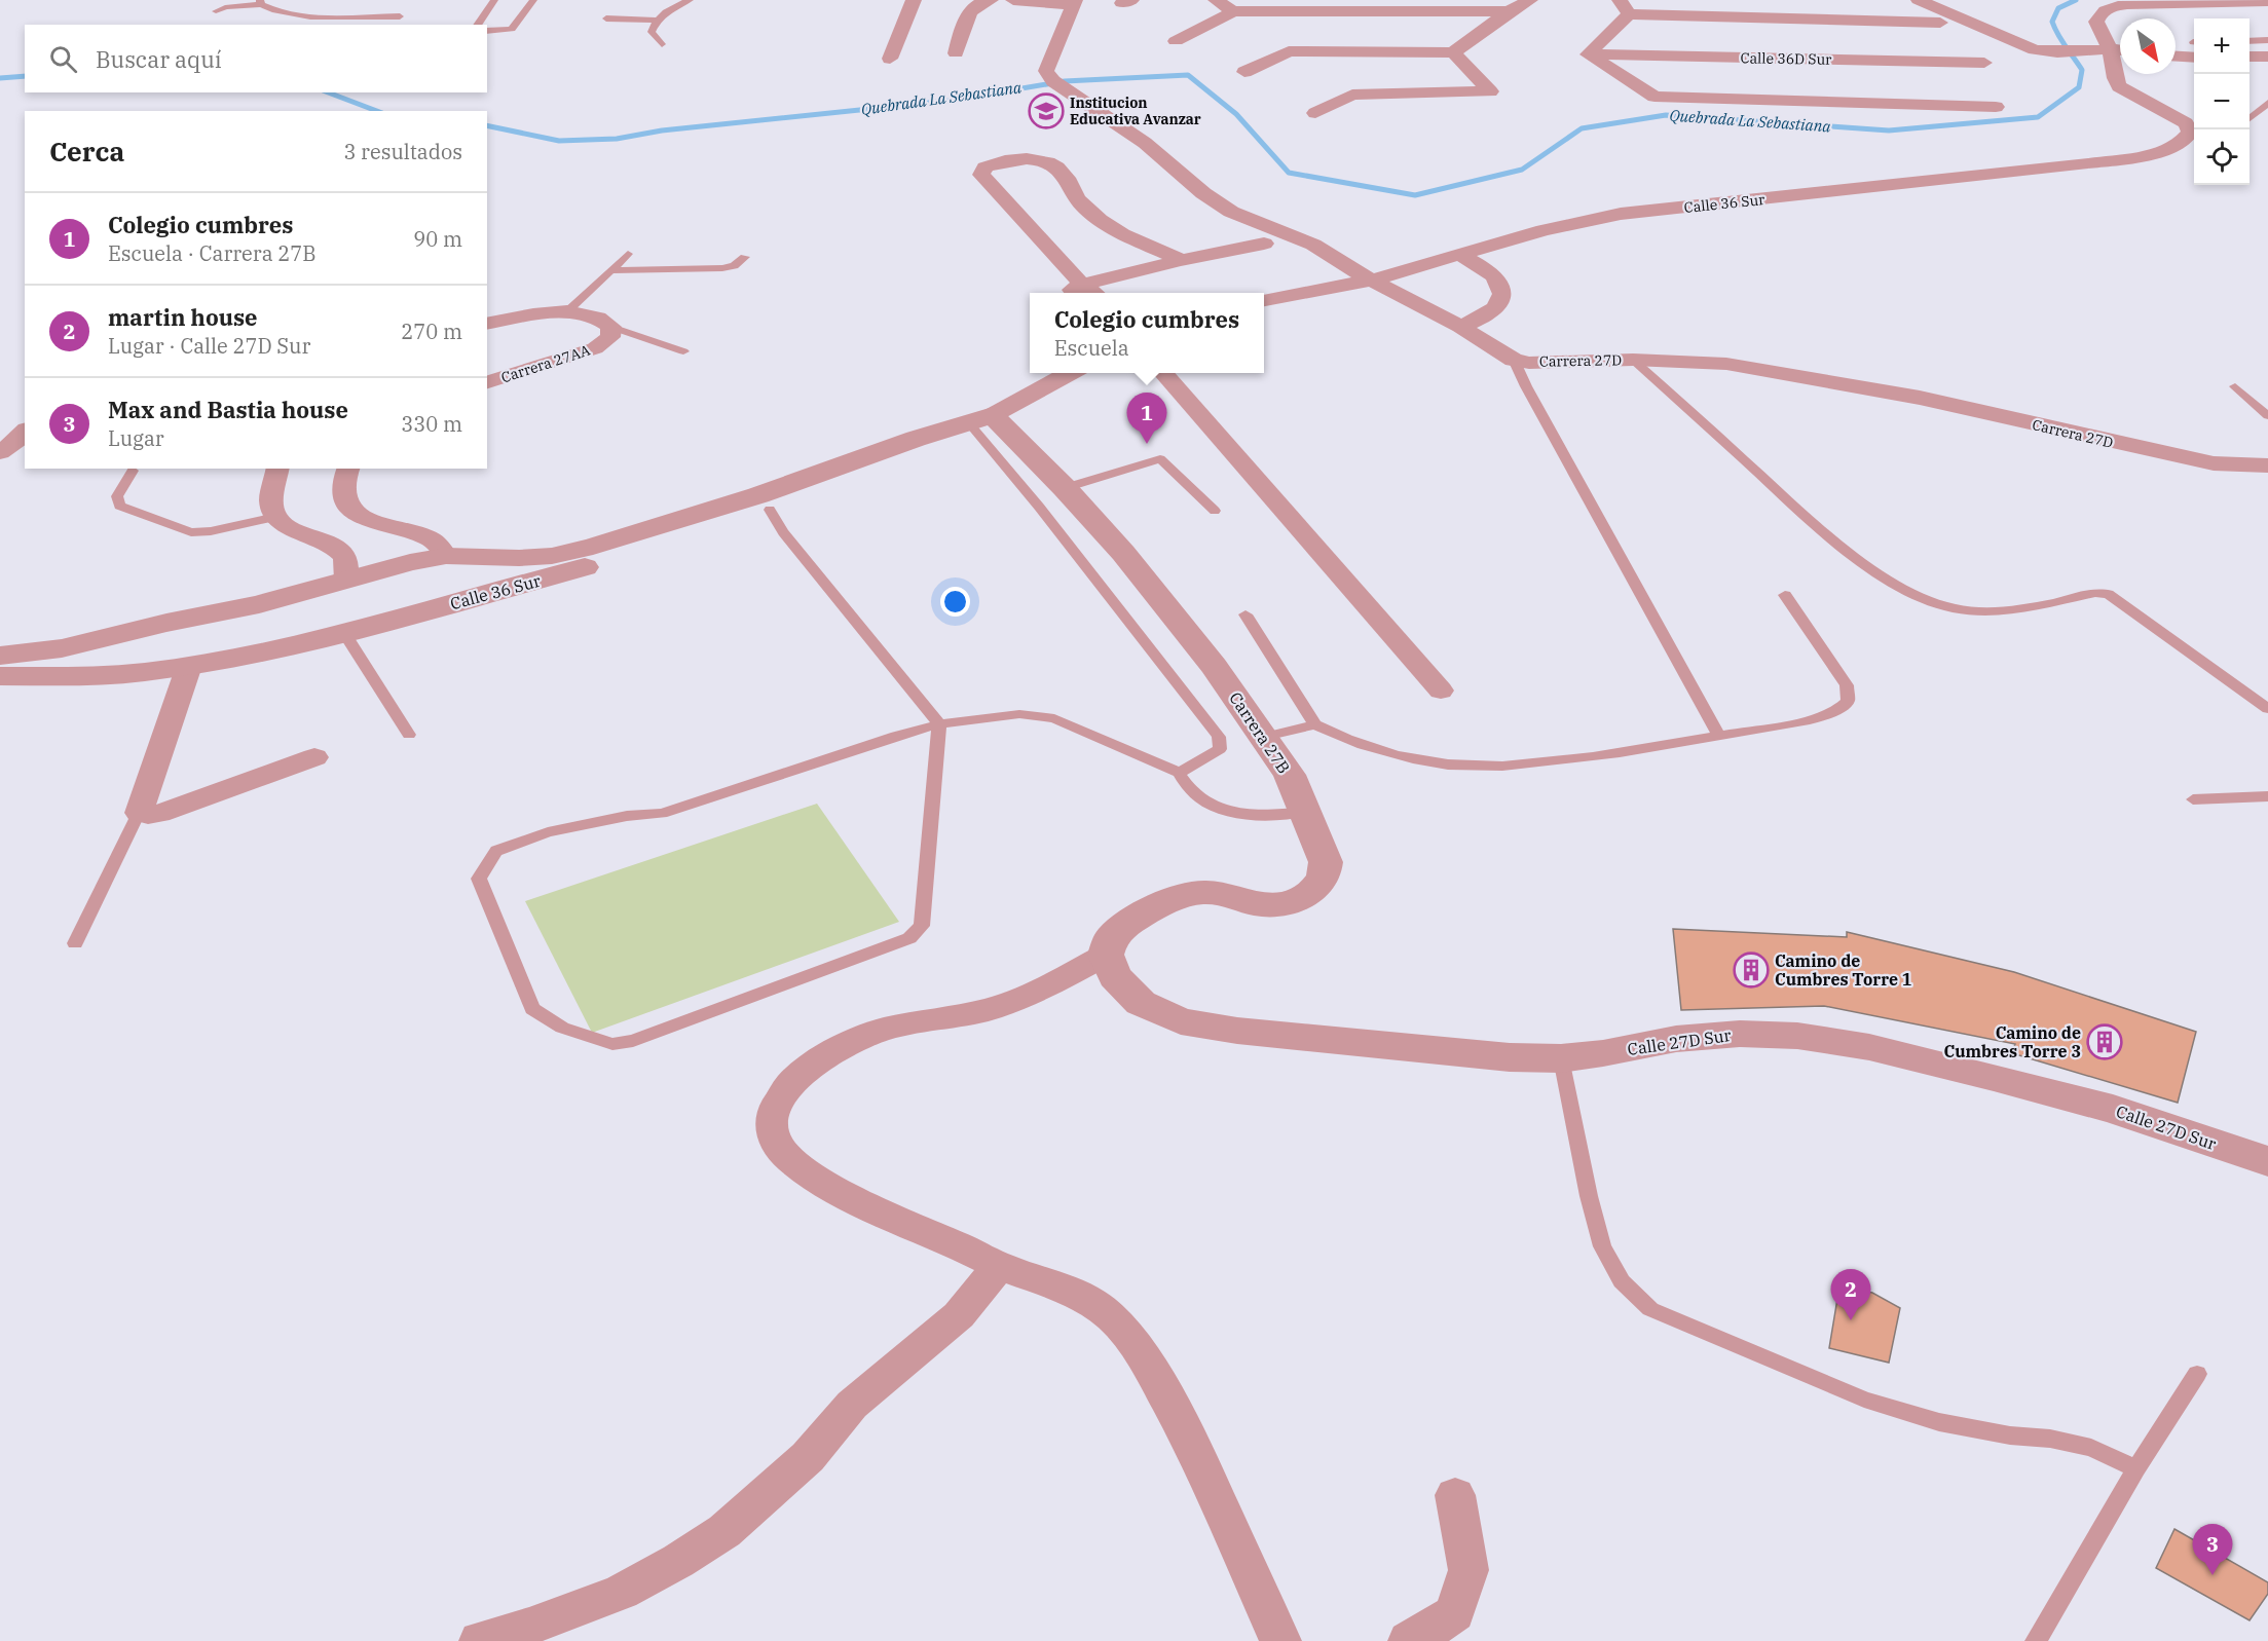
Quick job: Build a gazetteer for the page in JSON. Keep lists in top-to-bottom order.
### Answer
{
  "streets": {
    "street": [
      "Calle 36D Sur",
      "Calle 36 Sur",
      "Carrera 27D",
      "Carrera 27AA",
      "Carrera 27B",
      "Calle 27D Sur"
    ]
  },
  "crossings": [
    ["Calle 36 Sur", "Carrera 27D"],
    ["Calle 36 Sur", "Carrera 27B"],
    ["Carrera 27B", "Calle 27D Sur"]
  ],
  "water": ["Quebrada La Sebastiana"],
  "places": {
    "school or university": ["Institucion Educativa Avanzar"],
    "building": ["Camino de Cumbres Torre 1", "Camino de Cumbres Torre 3"]
  },
  "north": "bottom right",
  "page": {
    "map_buttons": ["+", "−"],
    "search": "Buscar aquí",
    "heading": ["Cerca", "3 resultados"],
    "list": [
      {
        "mark": "1",
        "name": "Colegio cumbres",
        "note": "Escuela · Carrera 27B",
        "value": "90 m"
      },
      {
        "mark": "2",
        "name": "martin house",
        "note": "Lugar · Calle 27D Sur",
        "value": "270 m"
      },
      {
        "mark": "3",
        "name": "Max and Bastia house",
        "note": "Lugar",
        "value": "330 m"
      }
    ],
    "popup": ["Colegio cumbres", "Escuela"],
    "pins": ["1", "2", "3"]
  }
}
